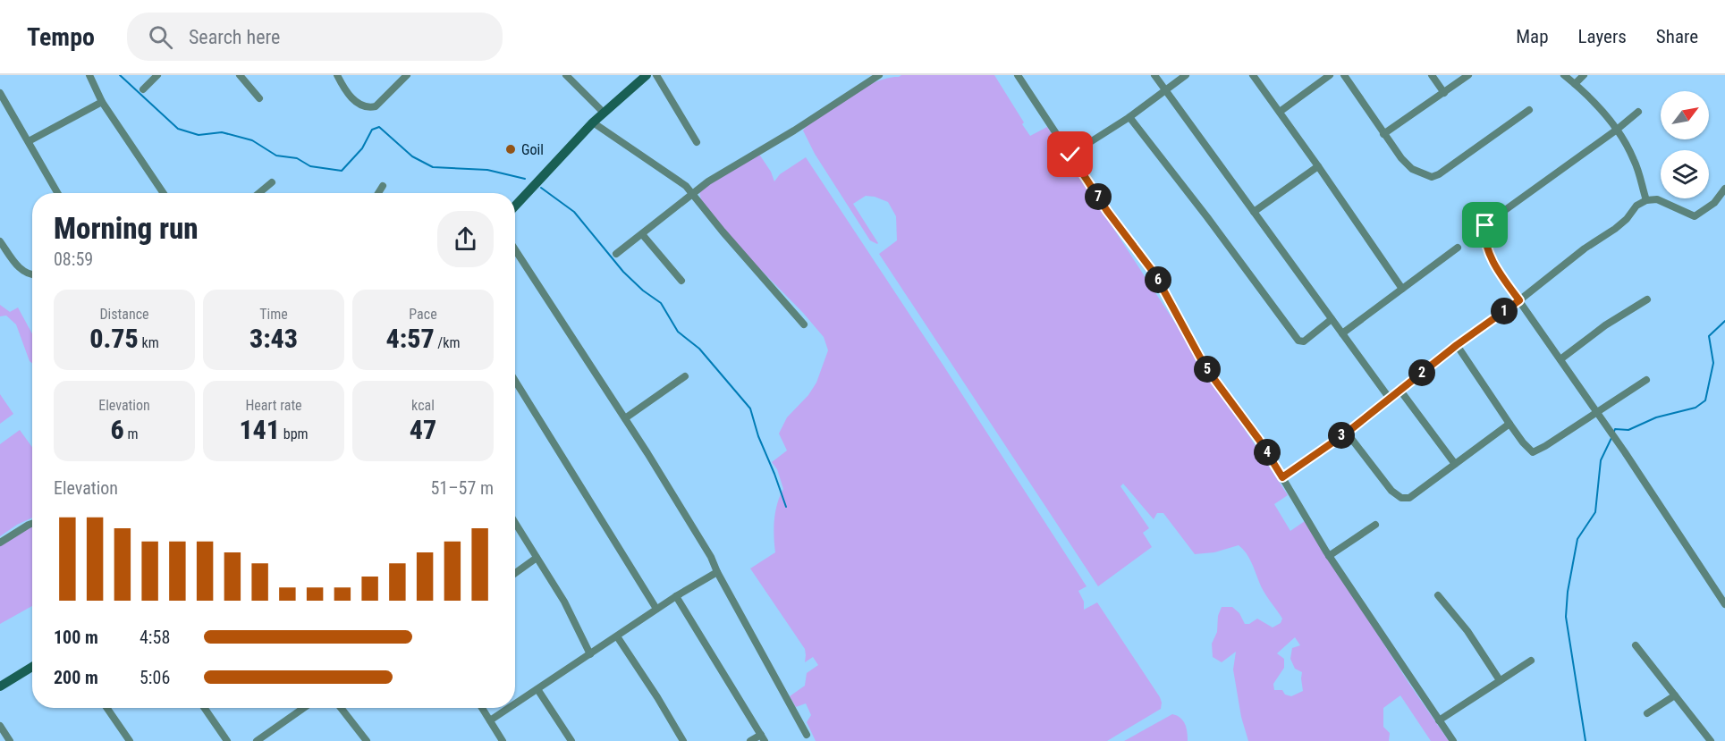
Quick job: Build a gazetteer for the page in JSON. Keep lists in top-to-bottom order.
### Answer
{
  "places": ["Goil"],
  "north": "top right",
  "page": {
    "header": "Tempo",
    "search": "Search here",
    "nav": ["Map", "Layers", "Share"],
    "pins": [
      "7",
      "6",
      "1",
      "5",
      "2",
      "3",
      "4"
    ],
    "heading": ["Morning run", "08:59"],
    "stats": [
      ["Distance", "0.75 km"],
      ["Time", "3:43"],
      ["Pace", "4:57 /km"],
      ["Elevation", "6 m"],
      ["Heart rate", "141 bpm"],
      ["kcal", "47"]
    ],
    "chart": ["Elevation", "51–57 m"],
    "list": [
      {
        "name": "100 m",
        "note": "4:58"
      },
      {
        "name": "200 m",
        "note": "5:06"
      }
    ]
  }
}
